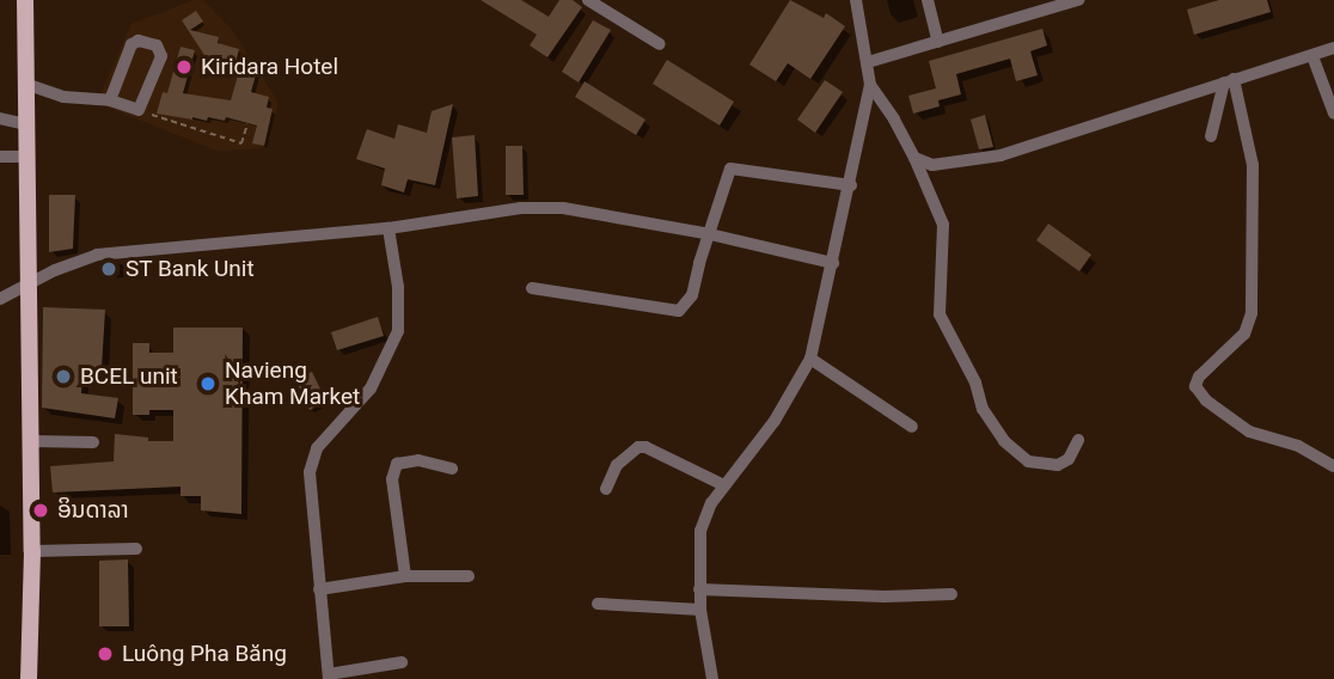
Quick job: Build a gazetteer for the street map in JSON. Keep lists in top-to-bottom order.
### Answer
{
  "places": [
    "Kiridara Hotel",
    "ST Bank Unit",
    "BCEL unit",
    "Navieng Kham Market",
    "ອິນດາລາ",
    "Luông Pha Băng"
  ]
}
